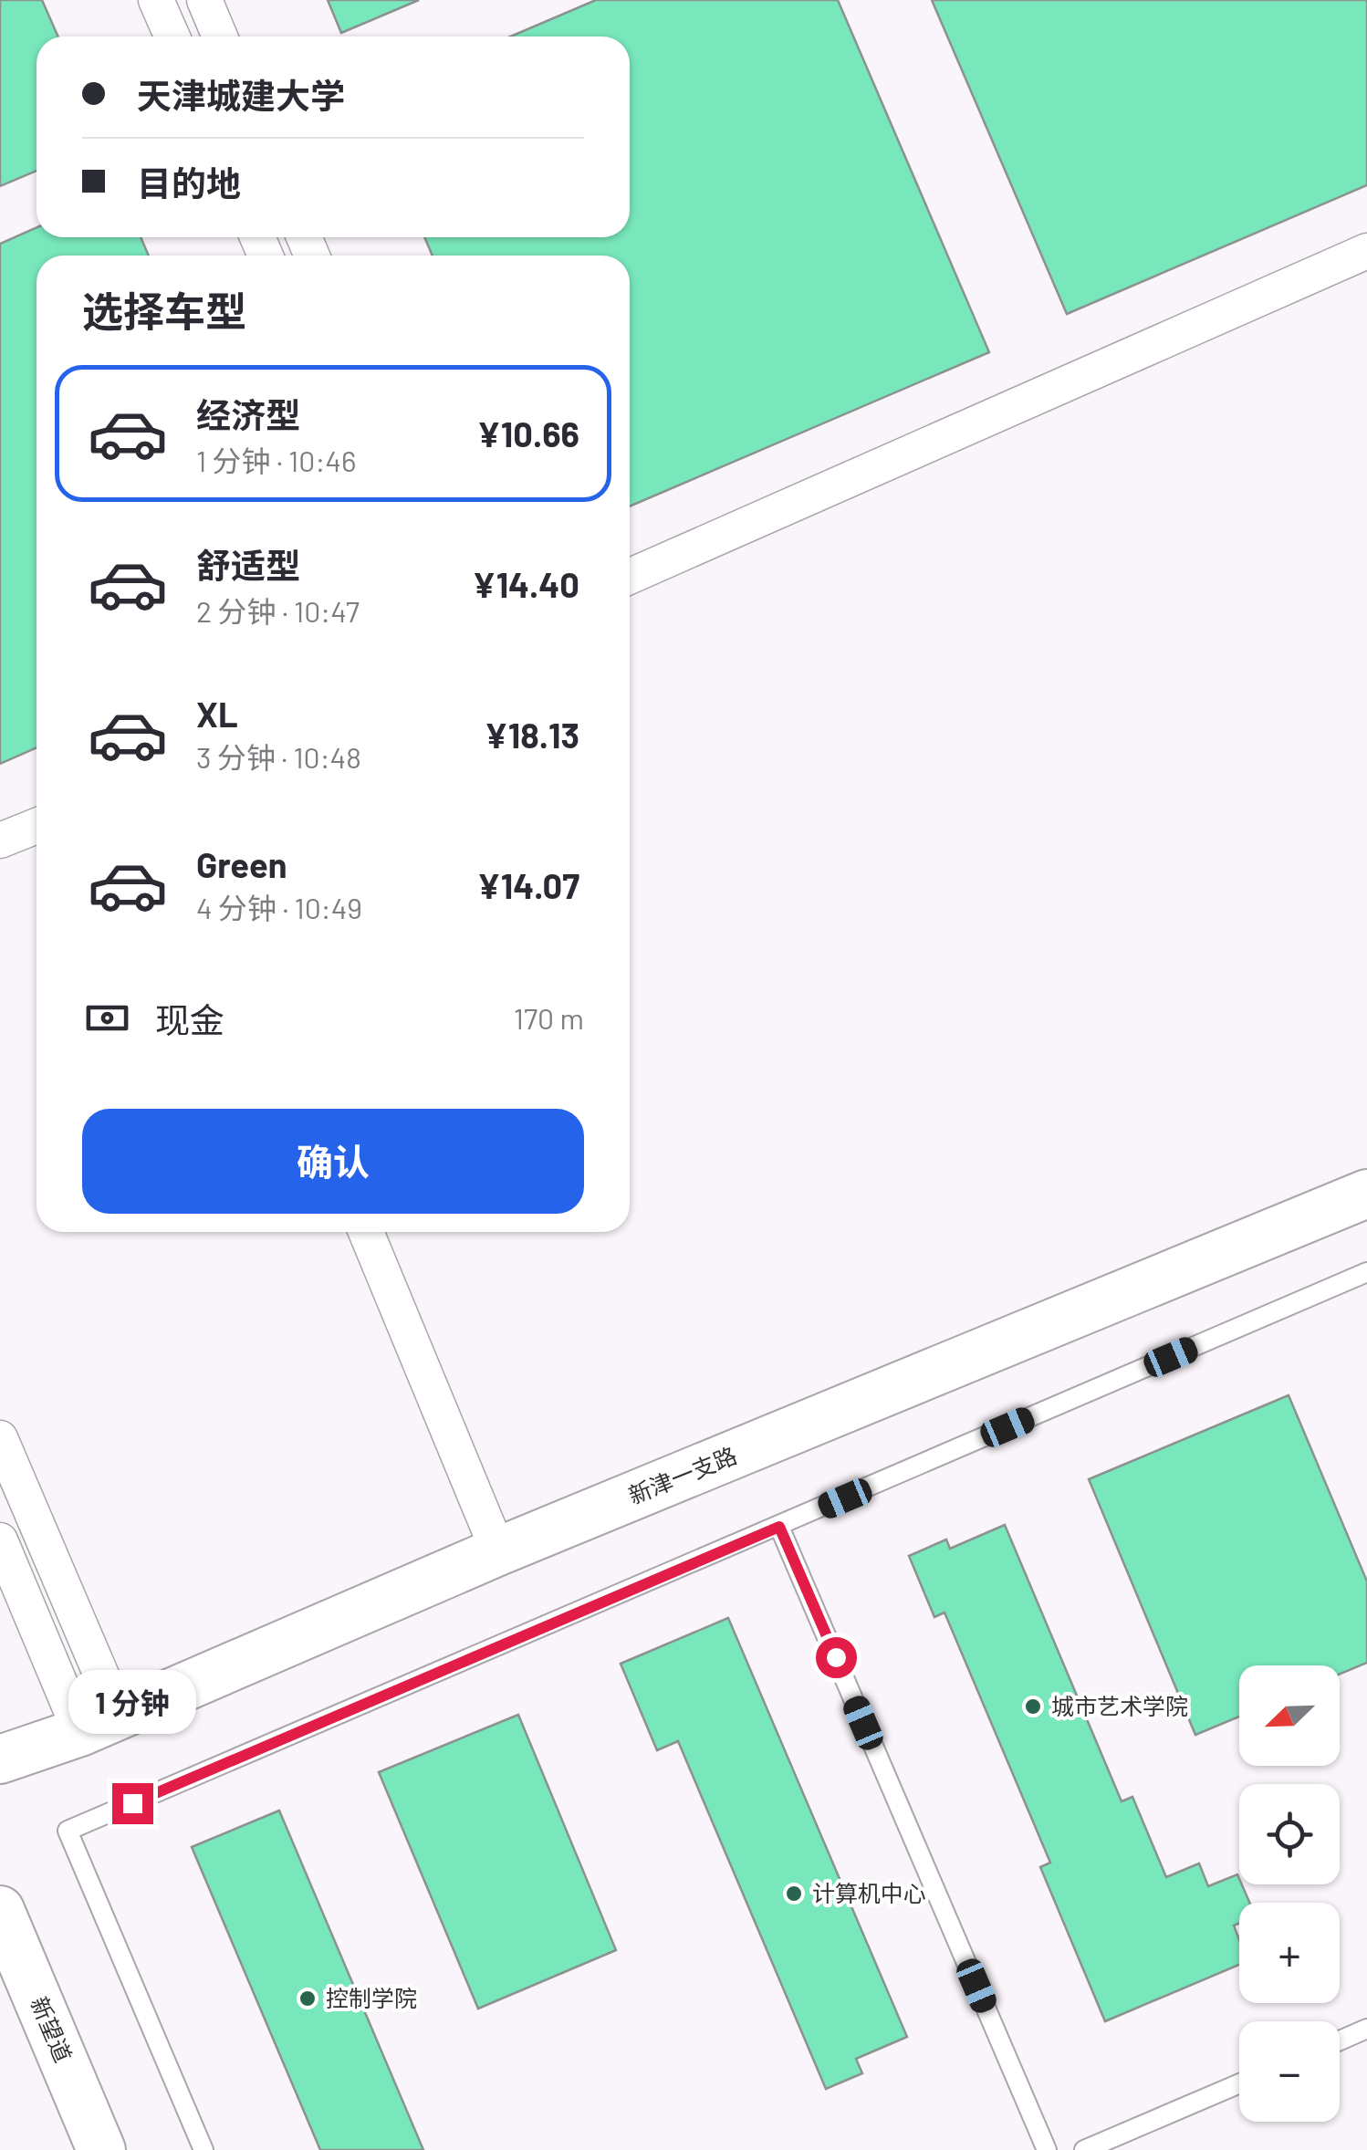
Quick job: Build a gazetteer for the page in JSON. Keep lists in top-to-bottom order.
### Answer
{
  "streets": {
    "street": ["新津一支路", "新望道"]
  },
  "places": ["城市艺术学院", "计算机中心", "控制学院"],
  "north": "bottom left",
  "page": {
    "banner": ["天津城建大学", "目的地"],
    "heading": "选择车型",
    "list": [
      {
        "name": "经济型",
        "note": "1 分钟 · 10:46",
        "value": "¥10.66"
      },
      {
        "name": "舒适型",
        "note": "2 分钟 · 10:47",
        "value": "¥14.40"
      },
      {
        "name": "XL",
        "note": "3 分钟 · 10:48",
        "value": "¥18.13"
      },
      {
        "name": "Green",
        "note": "4 分钟 · 10:49",
        "value": "¥14.07"
      }
    ],
    "pay": ["现金", "170 m"],
    "buttons": "确认",
    "map_buttons": ["+", "−"],
    "bubble": "1 分钟"
  }
}
